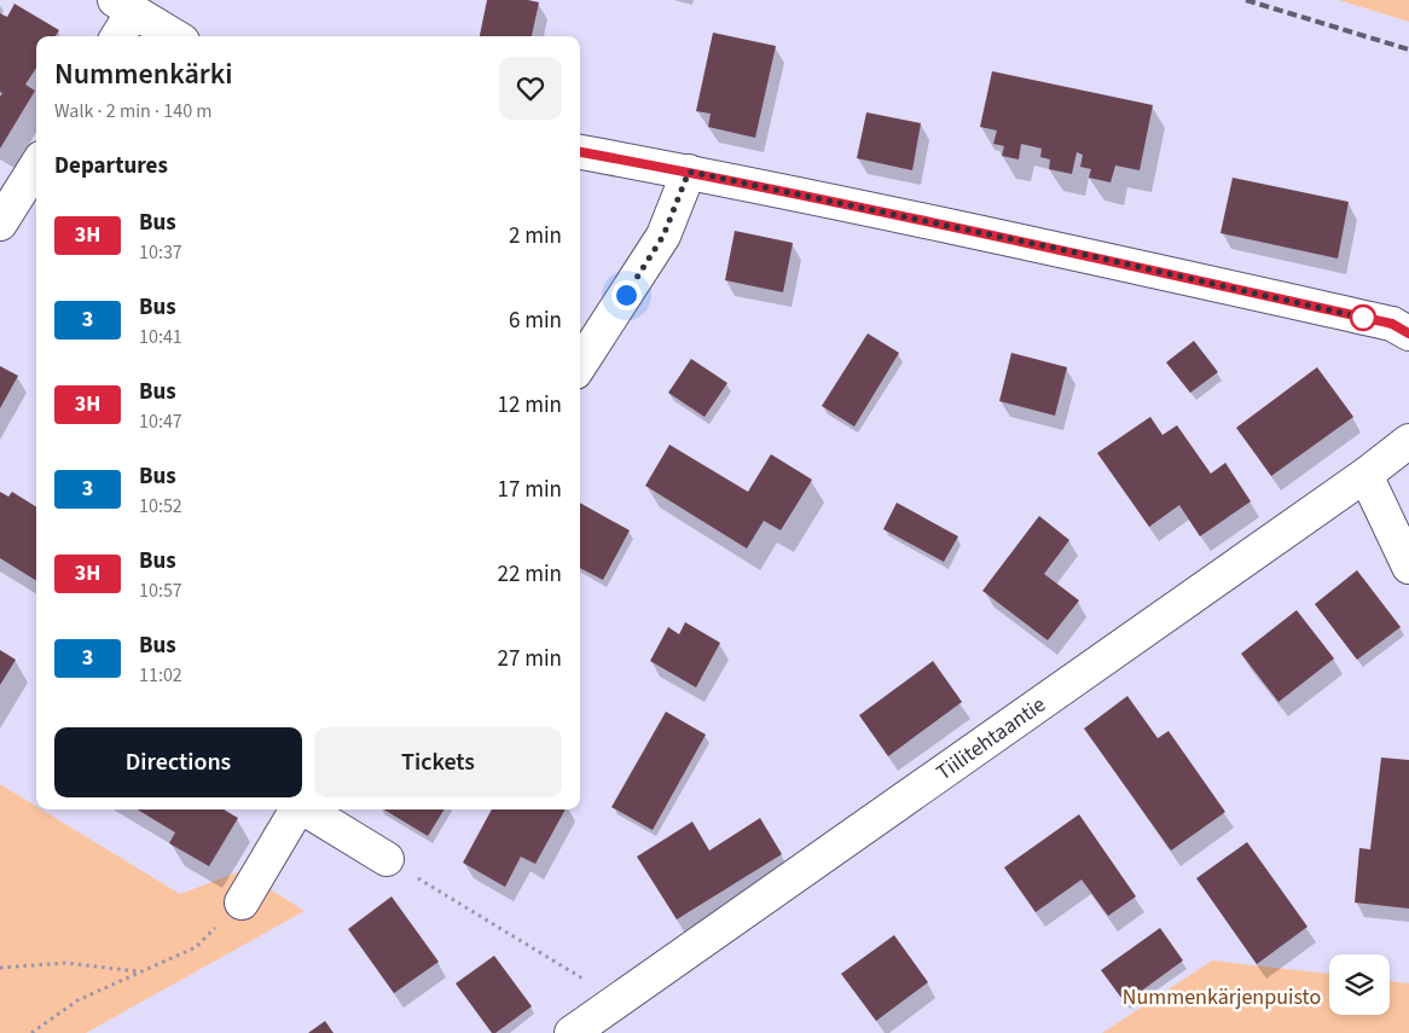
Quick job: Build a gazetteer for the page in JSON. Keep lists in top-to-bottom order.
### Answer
{
  "streets": {
    "street": ["Tiilitehtaantie"]
  },
  "parks": ["Nummenkärjenpuisto"],
  "lines": ["bus line 3H"],
  "page": {
    "heading": [
      ["Nummenkärki", "Walk · 2 min · 140 m"],
      "Departures"
    ],
    "list": [
      {
        "mark": "3H",
        "name": "Bus",
        "note": "10:37",
        "value": "2 min"
      },
      {
        "mark": "3",
        "name": "Bus",
        "note": "10:41",
        "value": "6 min"
      },
      {
        "mark": "3H",
        "name": "Bus",
        "note": "10:47",
        "value": "12 min"
      },
      {
        "mark": "3",
        "name": "Bus",
        "note": "10:52",
        "value": "17 min"
      },
      {
        "mark": "3H",
        "name": "Bus",
        "note": "10:57",
        "value": "22 min"
      },
      {
        "mark": "3",
        "name": "Bus",
        "note": "11:02",
        "value": "27 min"
      }
    ],
    "buttons": ["Directions", "Tickets"]
  }
}
